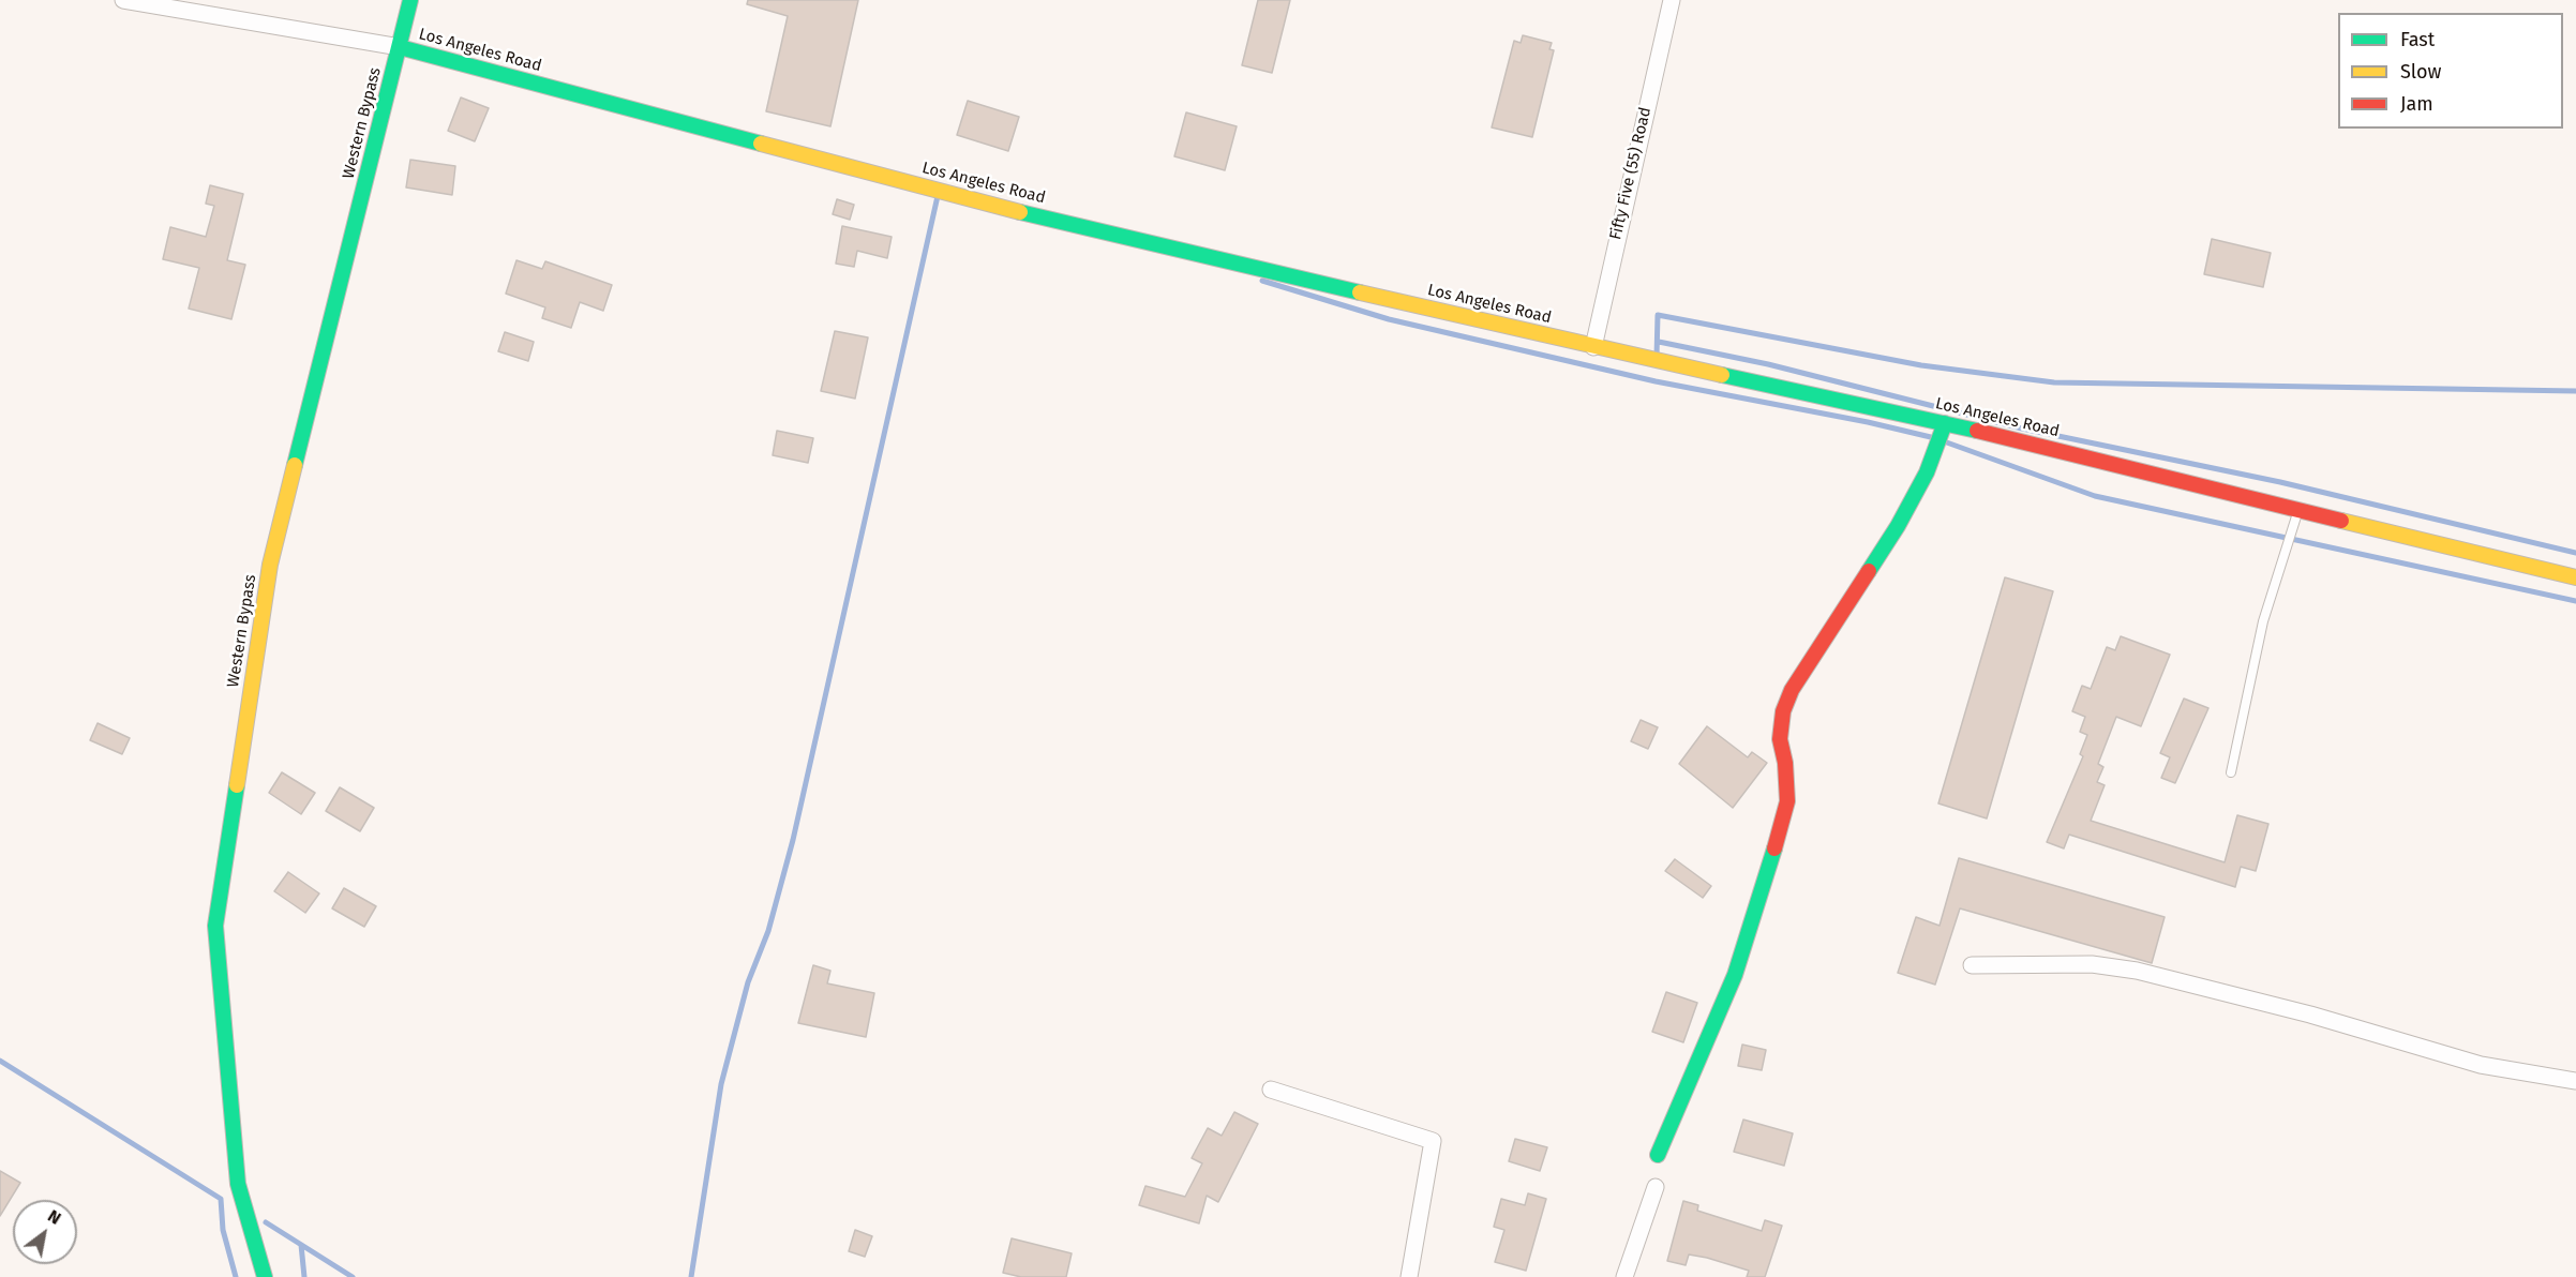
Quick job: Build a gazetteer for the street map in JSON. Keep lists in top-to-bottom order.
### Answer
{
  "streets": {
    "main road": ["Los Angeles Road", "Western Bypass"],
    "street": ["Fifty Five (55) Road"]
  },
  "crossings": [
    ["Los Angeles Road", "Western Bypass"],
    ["Los Angeles Road", "Fifty Five (55) Road"]
  ],
  "legend": ["Fast", "Slow", "Jam"],
  "north": "top right"
}
